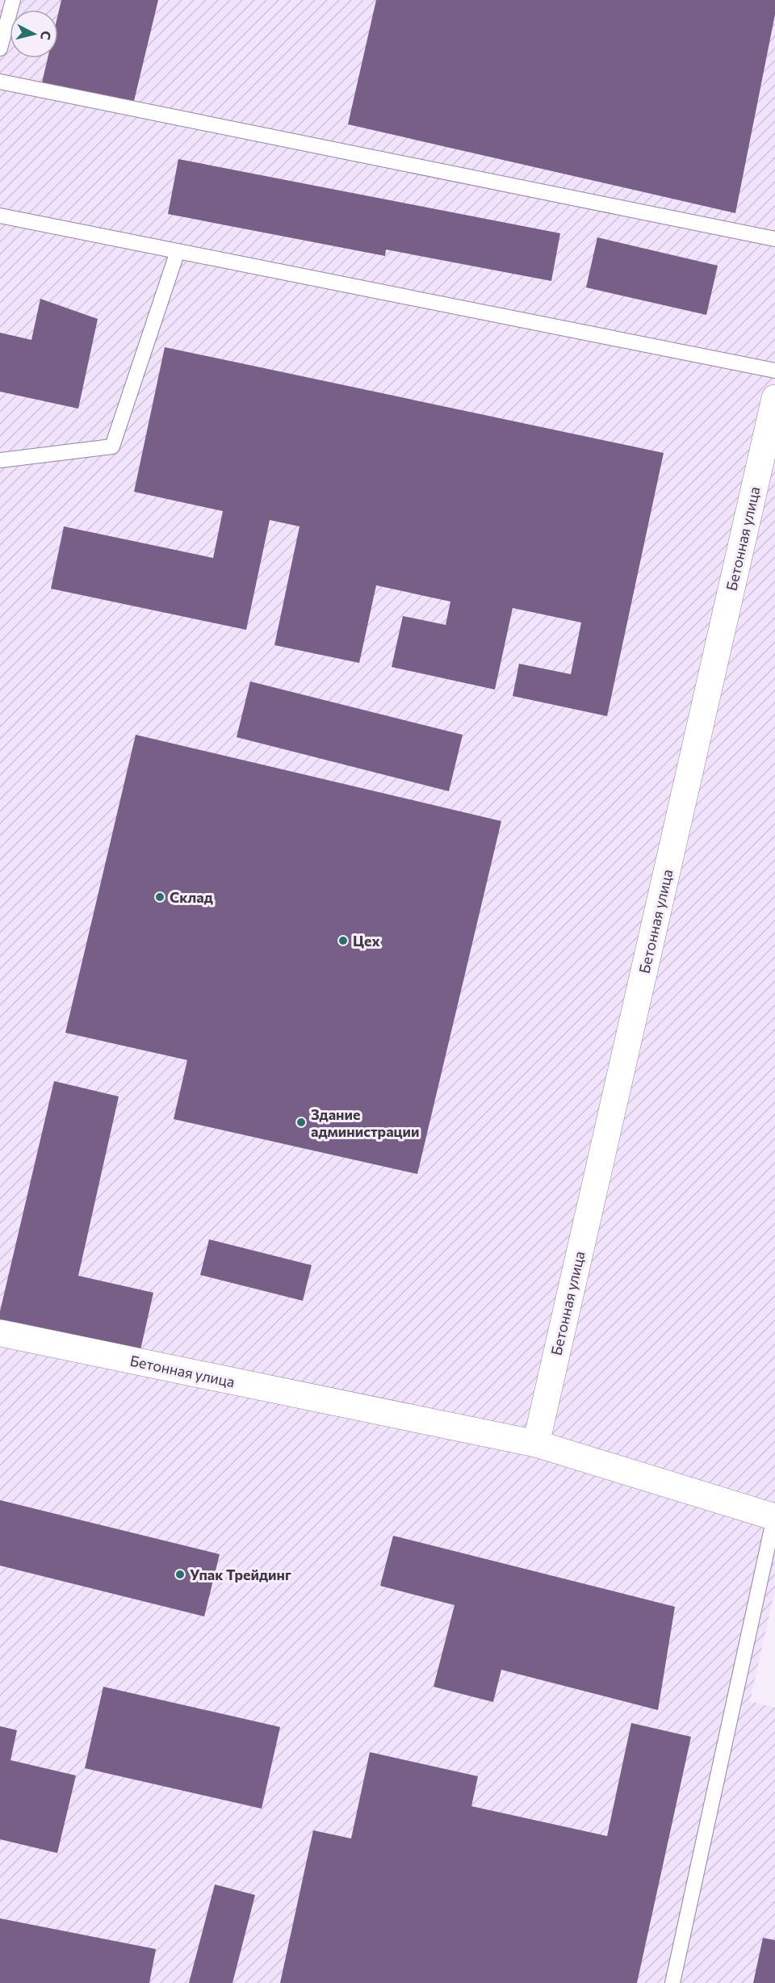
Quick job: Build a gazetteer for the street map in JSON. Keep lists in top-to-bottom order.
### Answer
{
  "streets": {
    "street": ["Бетонная улица"]
  },
  "places": [
    "Склад",
    "Цех",
    "Здание администрации",
    "Упак Трейдинг"
  ],
  "north": "right"
}
